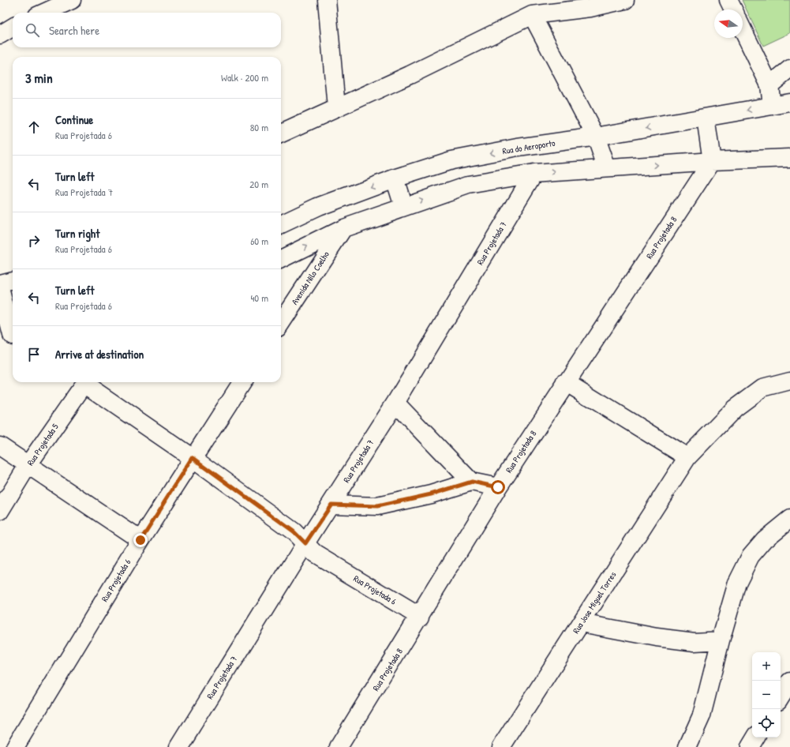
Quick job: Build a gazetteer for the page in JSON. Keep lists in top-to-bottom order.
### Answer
{
  "streets": {
    "main road": [
      "Rua do Aeroporto",
      "Rua Projetada 8",
      "Rua Projetada 7",
      "Avenida Nilo Coelho",
      "Rua Projetada 5",
      "Rua Projetada 6",
      "Rua Jose Miguel Torres"
    ]
  },
  "crossings": [
    ["Rua Projetada 8", "Rua Projetada 6"],
    ["Rua Projetada 7", "Rua Projetada 6"]
  ],
  "north": "left",
  "page": {
    "search": "Search here",
    "heading": ["3 min", "Walk · 200 m"],
    "list": [
      ["Continue", "Rua Projetada 6", "80 m"],
      ["Turn left", "Rua Projetada 7", "20 m"],
      ["Turn right", "Rua Projetada 6", "60 m"],
      ["Turn left", "Rua Projetada 6", "40 m"],
      "Arrive at destination"
    ],
    "map_buttons": ["+", "−"]
  }
}
